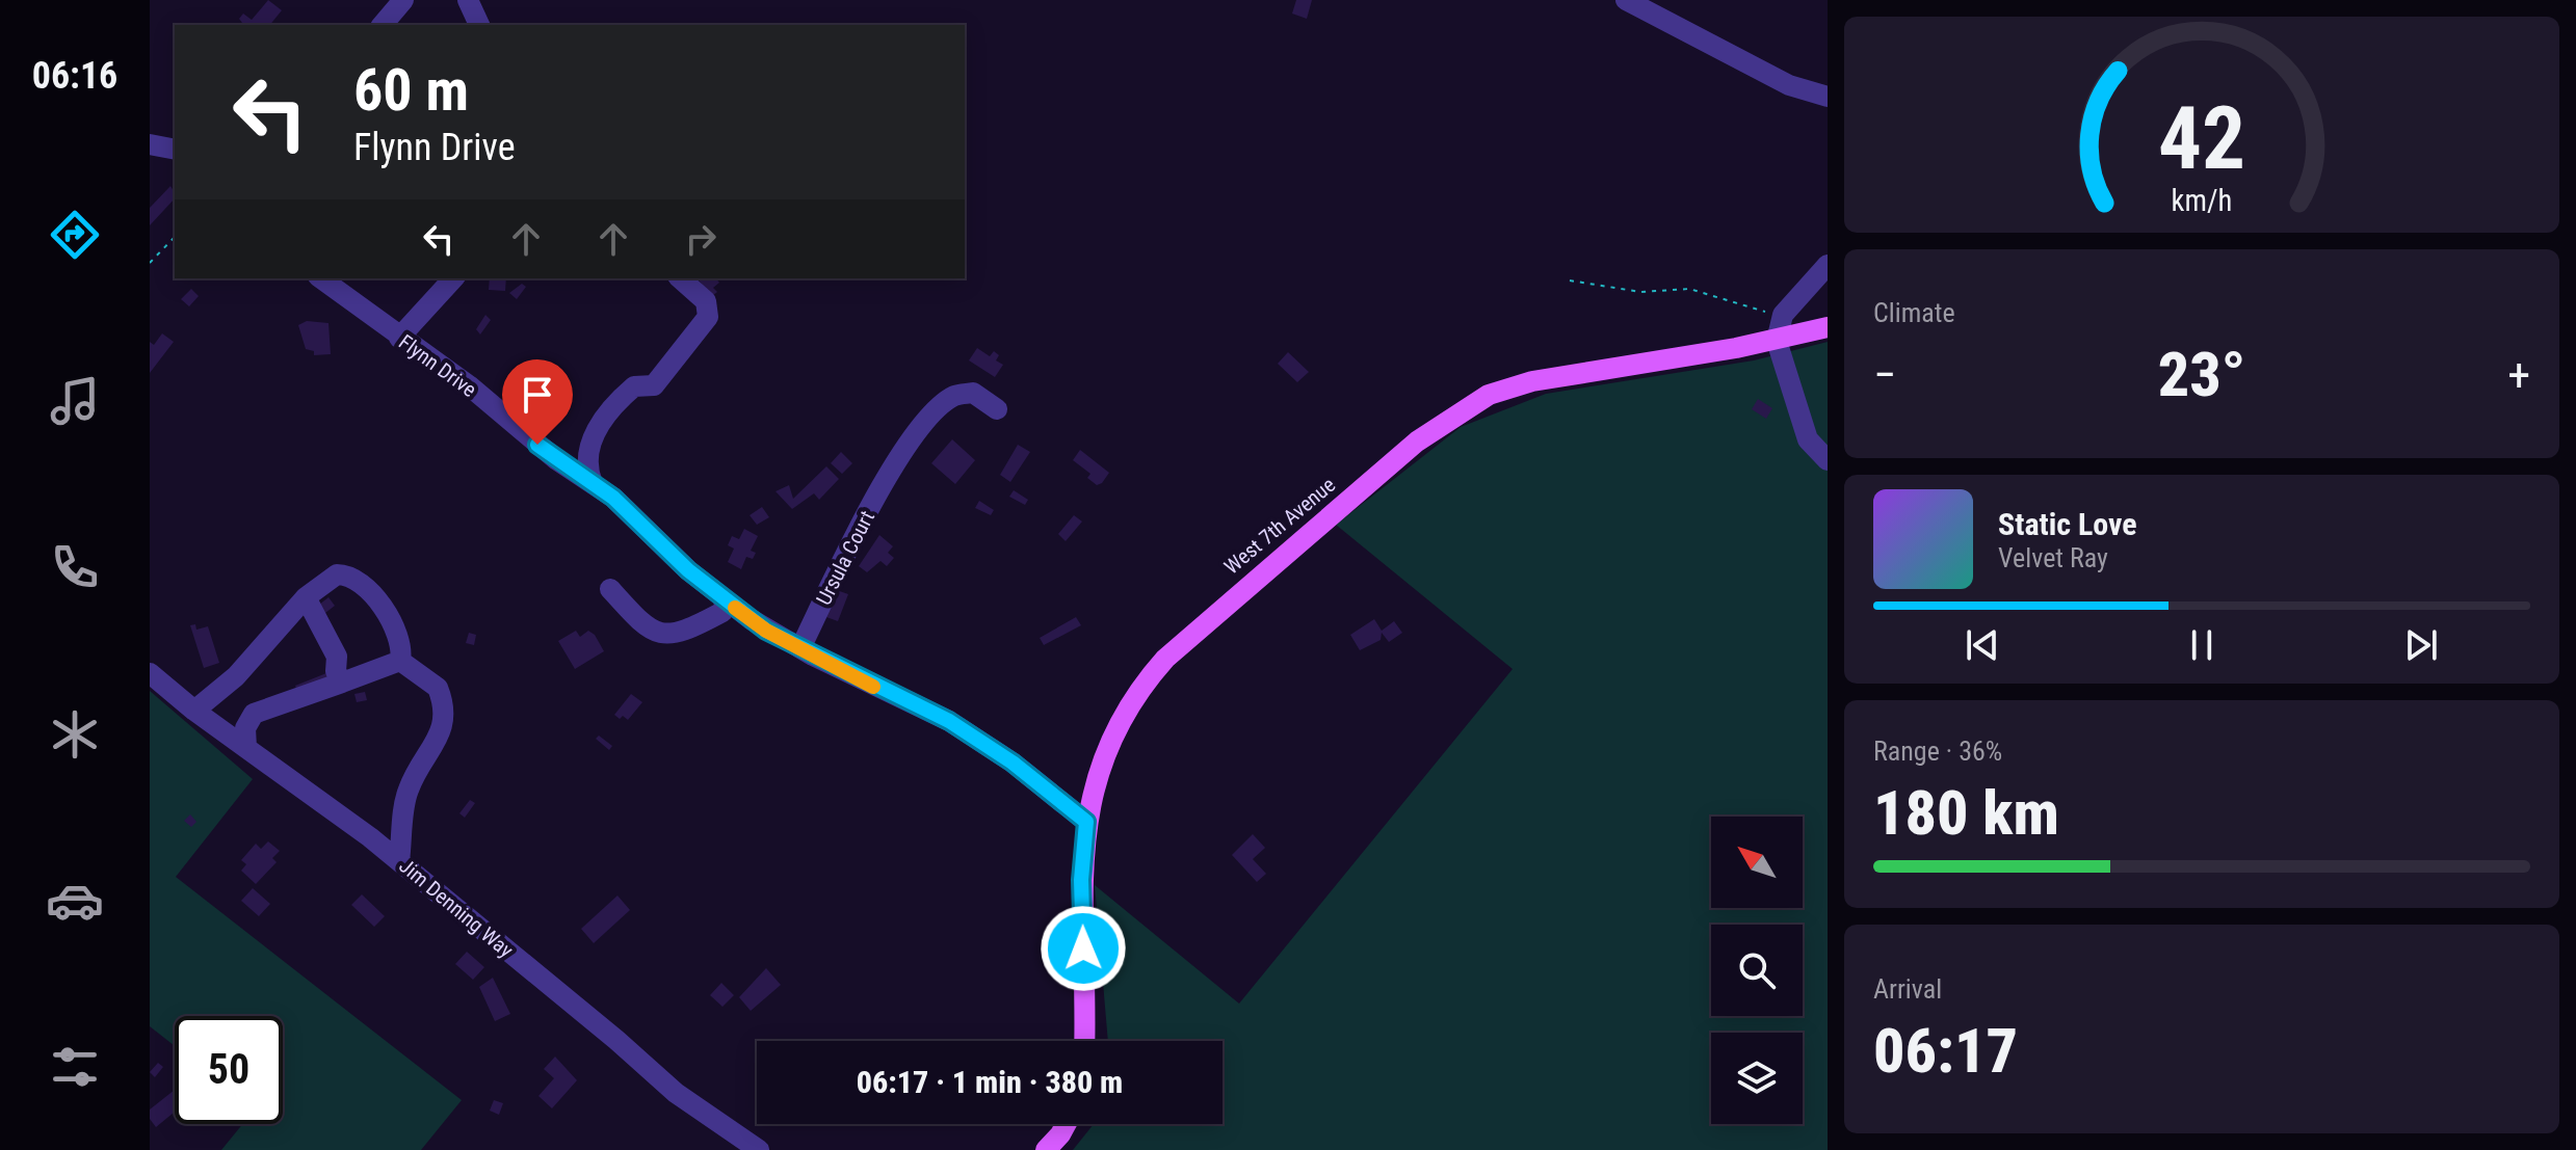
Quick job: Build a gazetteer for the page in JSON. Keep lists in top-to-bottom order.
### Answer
{
  "streets": {
    "main road": ["West 7th Avenue"],
    "street": ["Flynn Drive", "Ursula Court", "Jim Denning Way"]
  },
  "crossings": [
    ["Flynn Drive", "West 7th Avenue"],
    ["Flynn Drive", "Ursula Court"]
  ],
  "north": "top left",
  "page": {
    "tabs": "06:16",
    "turn": ["60 m", "Flynn Drive"],
    "tile": [
      "Climate",
      ["Range · 36%", "180 km"],
      ["Arrival", "06:17"]
    ],
    "heat": ["−", "23°", "+"],
    "song": ["Static Love", "Velvet Ray"],
    "limit": "50",
    "trip": "06:17 · 1 min · 380 m",
    "gauge": ["42", "km/h"]
  }
}
